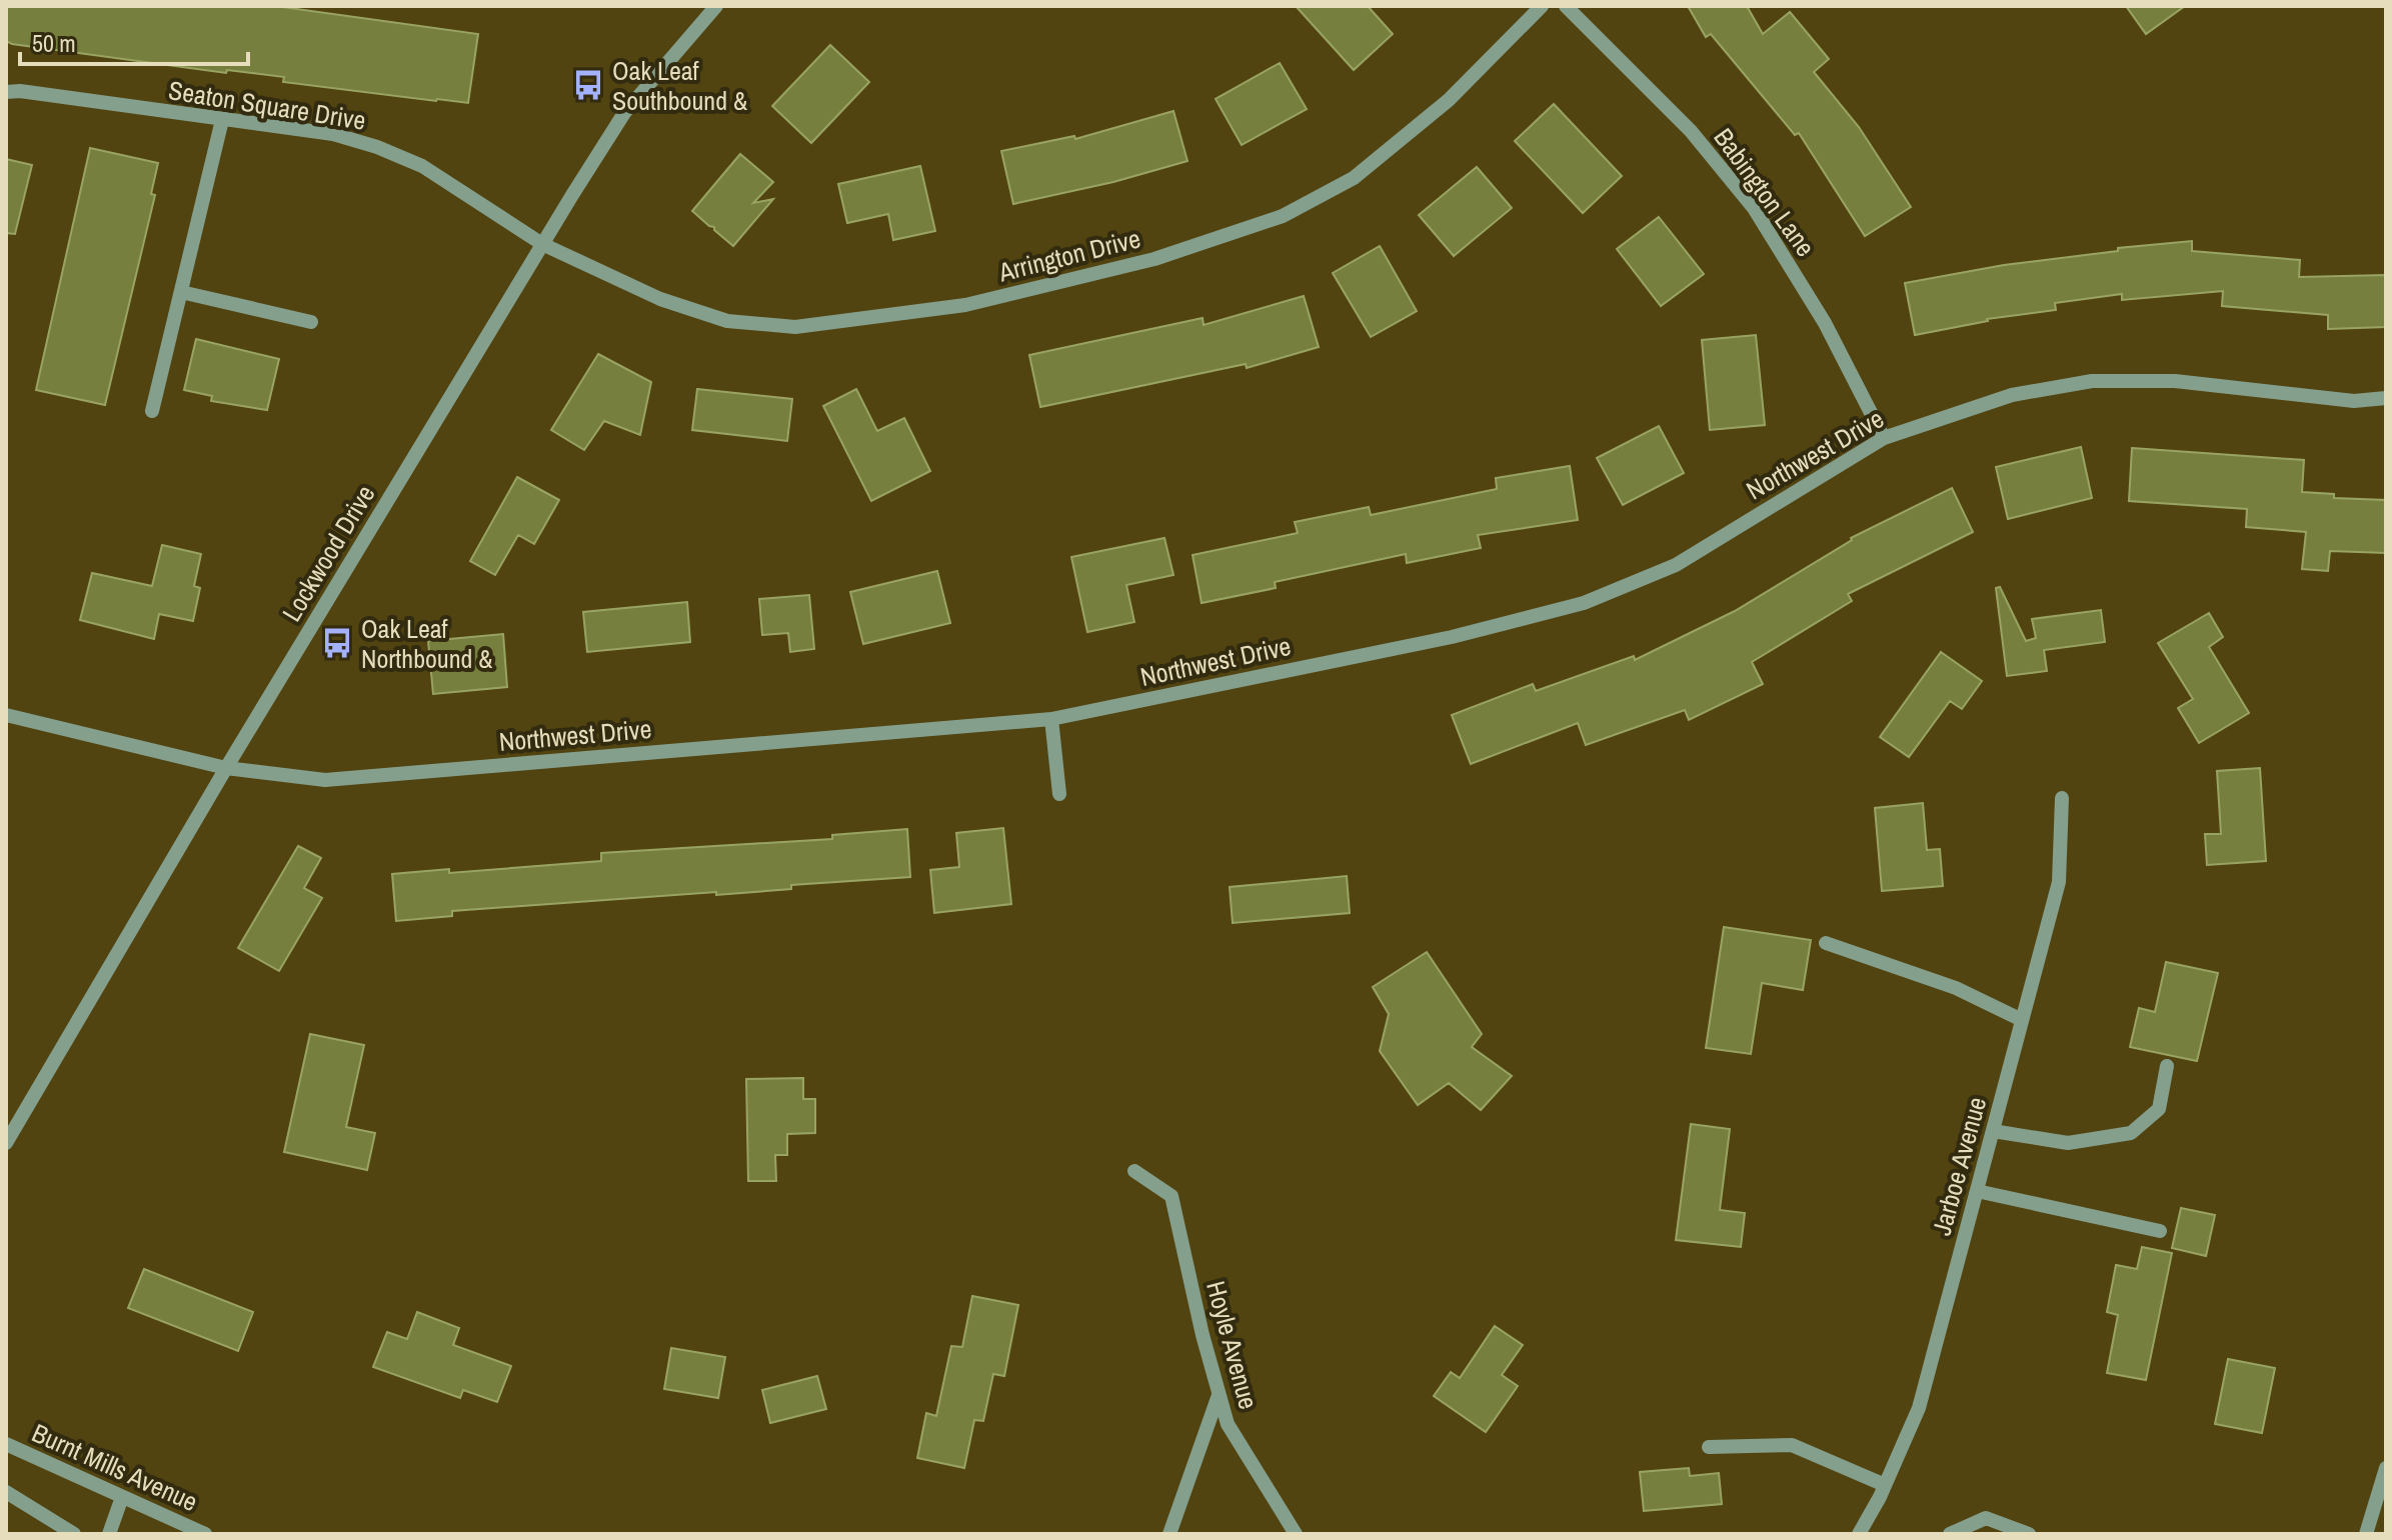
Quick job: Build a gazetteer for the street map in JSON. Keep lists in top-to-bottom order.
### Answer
{
  "streets": {
    "street": [
      "Seaton Square Drive",
      "Babington Lane",
      "Arrington Drive",
      "Northwest Drive",
      "Lockwood Drive",
      "Jarboe Avenue",
      "Hoyle Avenue",
      "Burnt Mills Avenue"
    ]
  },
  "crossings": [
    ["Seaton Square Drive", "Arrington Drive"],
    ["Seaton Square Drive", "Lockwood Drive"],
    ["Babington Lane", "Northwest Drive"],
    ["Arrington Drive", "Lockwood Drive"],
    ["Northwest Drive", "Lockwood Drive"]
  ],
  "places": {
    "bus stop": ["Oak Leaf Southbound &", "Oak Leaf Northbound &"]
  },
  "scale_bar": "50 m"
}
